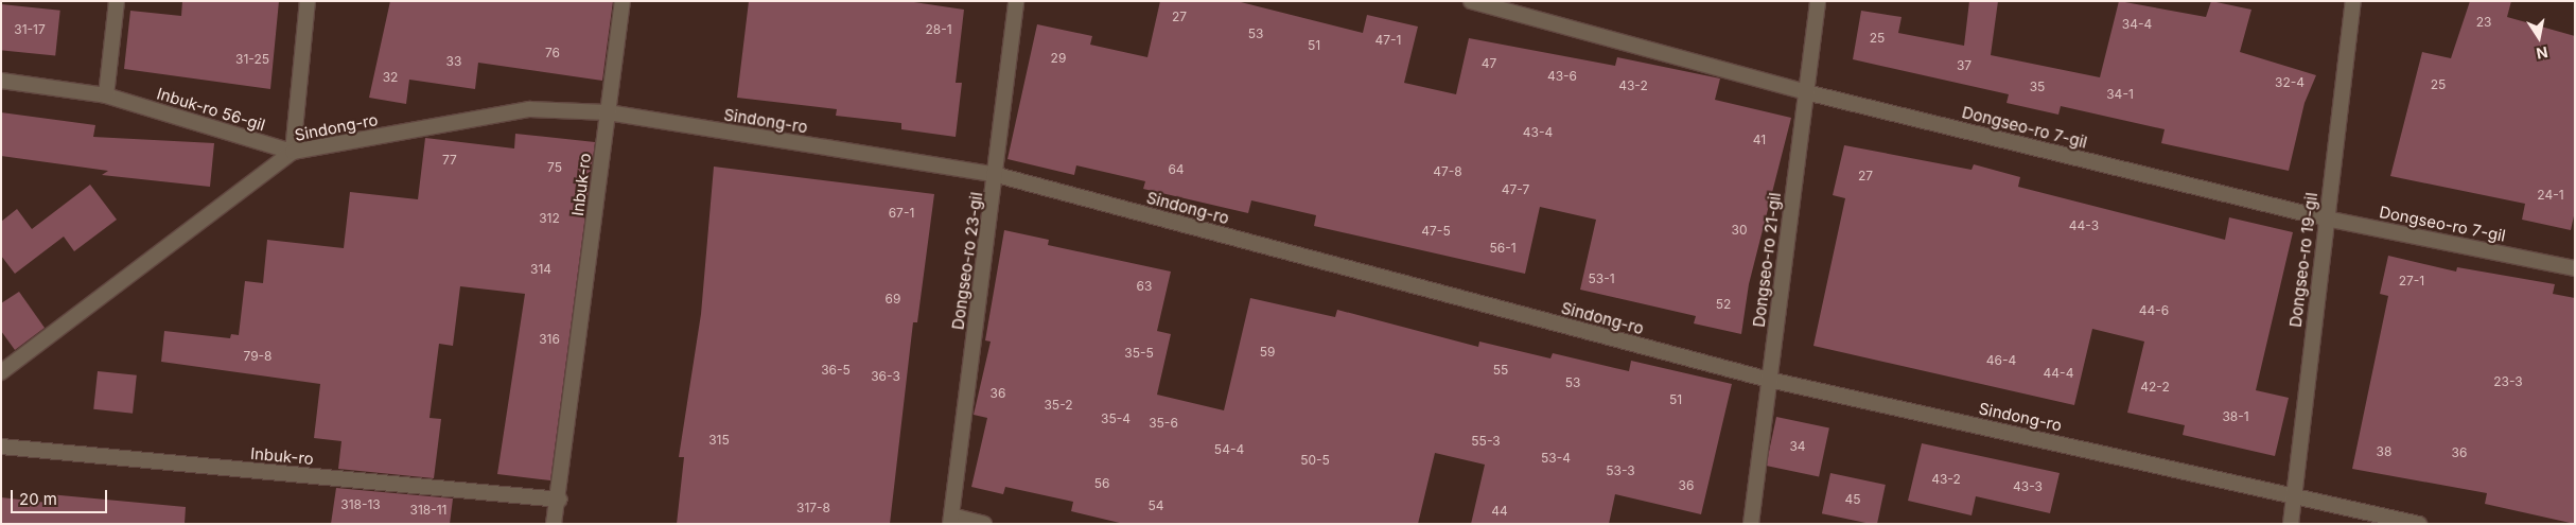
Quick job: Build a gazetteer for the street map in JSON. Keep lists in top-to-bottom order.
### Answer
{
  "streets": {
    "street": [
      "Inbuk-ro 56-gil",
      "Sindong-ro",
      "Dongseo-ro 7-gil",
      "Inbuk-ro",
      "Dongseo-ro 21-gil",
      "Dongseo-ro 19-gil",
      "Dongseo-ro 23-gil"
    ]
  },
  "crossings": [
    ["Inbuk-ro 56-gil", "Sindong-ro"],
    ["Sindong-ro", "Inbuk-ro"],
    ["Sindong-ro", "Dongseo-ro 21-gil"],
    ["Sindong-ro", "Dongseo-ro 19-gil"],
    ["Sindong-ro", "Dongseo-ro 23-gil"],
    ["Dongseo-ro 7-gil", "Dongseo-ro 21-gil"],
    ["Dongseo-ro 7-gil", "Dongseo-ro 19-gil"]
  ],
  "house_numbers": [
    "27",
    "23",
    "34-4",
    "31-17",
    "28-1",
    "53",
    "25",
    "47-1",
    "51",
    "76",
    "29",
    "31-25",
    "33",
    "47",
    "37",
    "43-6",
    "32",
    "32-4",
    "25",
    "43-2",
    "35",
    "34-1",
    "43-4",
    "41",
    "77",
    "75",
    "64",
    "47-8",
    "27",
    "47-7",
    "24-1",
    "67-1",
    "312",
    "44-3",
    "30",
    "47-5",
    "56-1",
    "314",
    "53-1",
    "27-1",
    "63",
    "69",
    "52",
    "44-6",
    "316",
    "59",
    "35-5",
    "79-8",
    "46-4",
    "36-5",
    "55",
    "44-4",
    "36-3",
    "23-3",
    "53",
    "42-2",
    "36",
    "51",
    "35-2",
    "38-1",
    "35-4",
    "35-6",
    "315",
    "55-3",
    "34",
    "54-4",
    "38",
    "36",
    "53-4",
    "50-5",
    "53-3",
    "43-2",
    "56",
    "36",
    "43-3",
    "45",
    "318-13",
    "54",
    "317-8",
    "318-11",
    "44"
  ],
  "scale_bar": "20 m",
  "north": "bottom"
}
